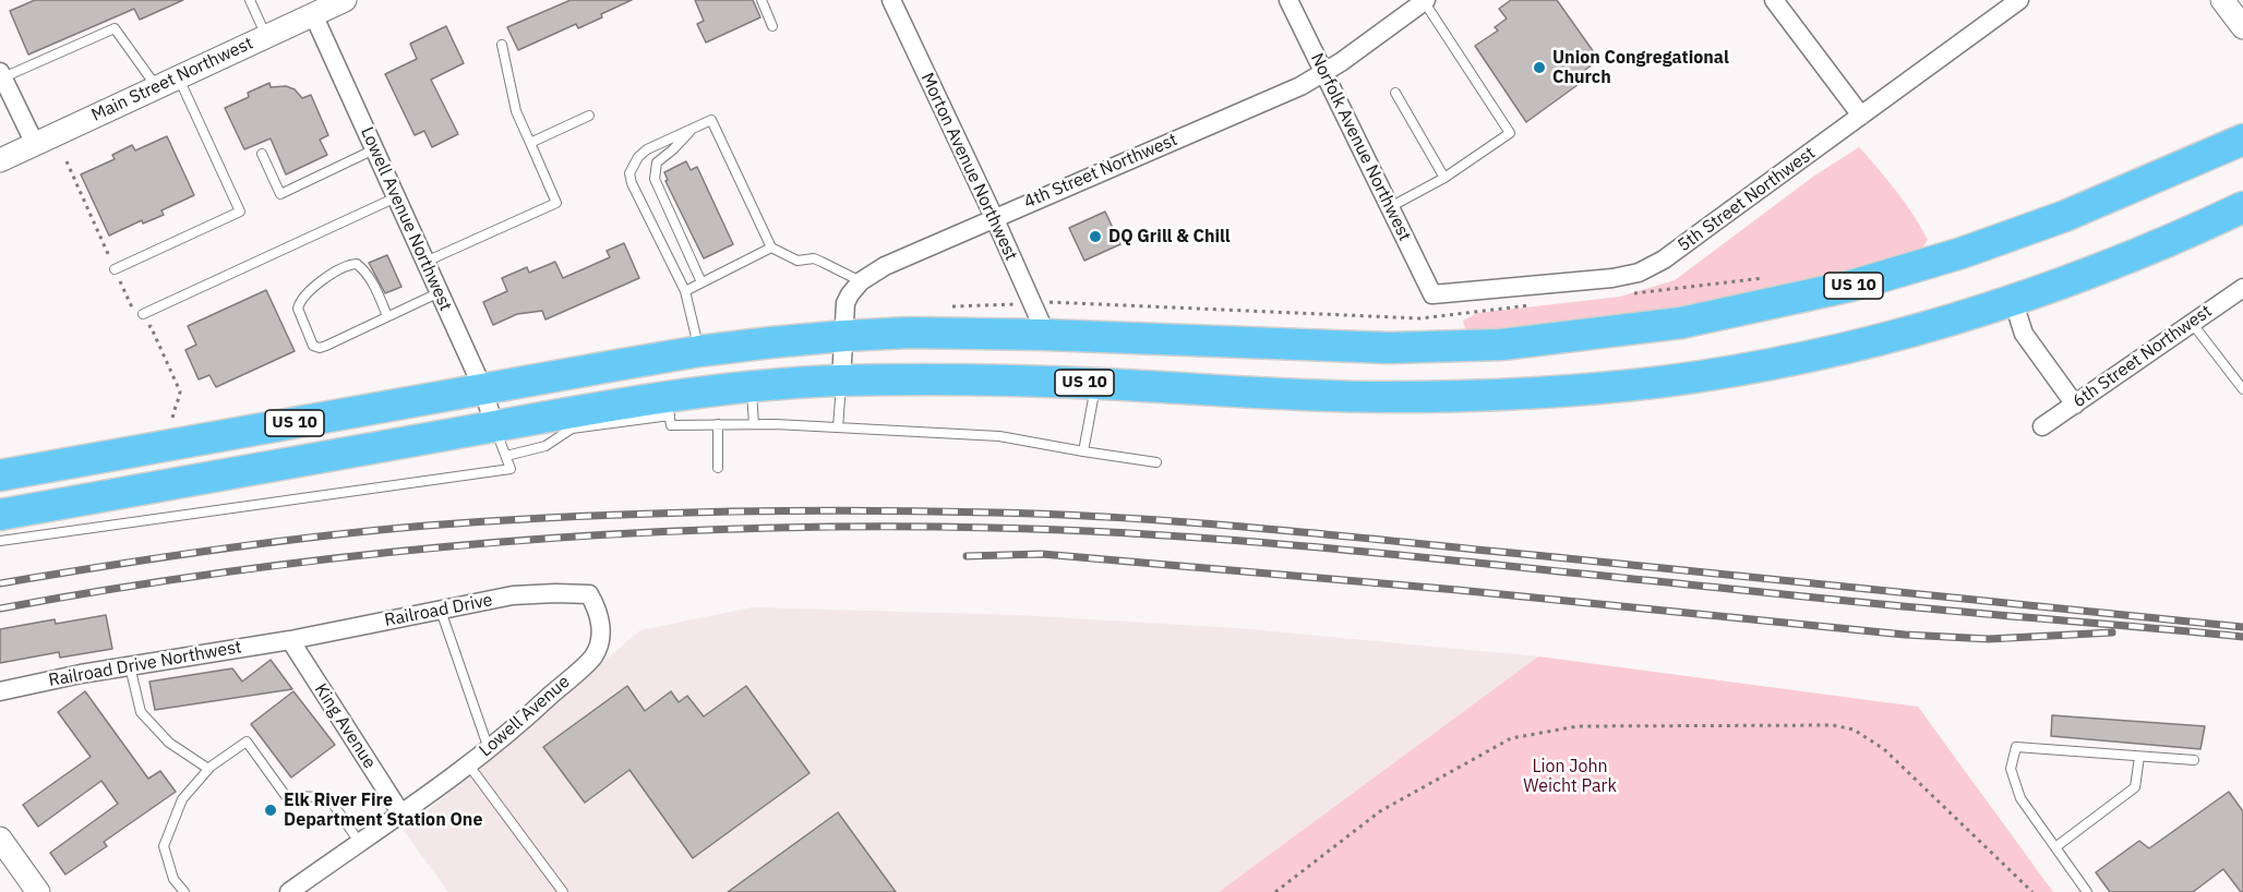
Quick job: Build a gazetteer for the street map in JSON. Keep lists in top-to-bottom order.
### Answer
{
  "streets": {
    "highway": ["US 10"],
    "street": [
      "Main Street Northwest",
      "Norfolk Avenue Northwest",
      "Morton Avenue Northwest",
      "4th Street Northwest",
      "5th Street Northwest",
      "Lowell Avenue Northwest",
      "6th Street Northwest",
      "Railroad Drive",
      "Railroad Drive Northwest",
      "Lowell Avenue",
      "King Avenue"
    ]
  },
  "crossings": [
    ["Main Street Northwest", "Lowell Avenue Northwest"],
    ["Norfolk Avenue Northwest", "4th Street Northwest"],
    ["Norfolk Avenue Northwest", "5th Street Northwest"],
    ["Morton Avenue Northwest", "4th Street Northwest"],
    ["Morton Avenue Northwest", "US 10"],
    ["4th Street Northwest", "US 10"],
    ["Lowell Avenue Northwest", "US 10"],
    ["Railroad Drive", "Railroad Drive Northwest"],
    ["Railroad Drive", "Lowell Avenue"],
    ["Railroad Drive", "King Avenue"],
    ["Railroad Drive Northwest", "King Avenue"],
    ["Lowell Avenue", "King Avenue"]
  ],
  "parks": ["Lion John Weicht Park"],
  "places": ["Union Congregational Church", "DQ Grill & Chill", "Elk River Fire Department Station One"]
}
